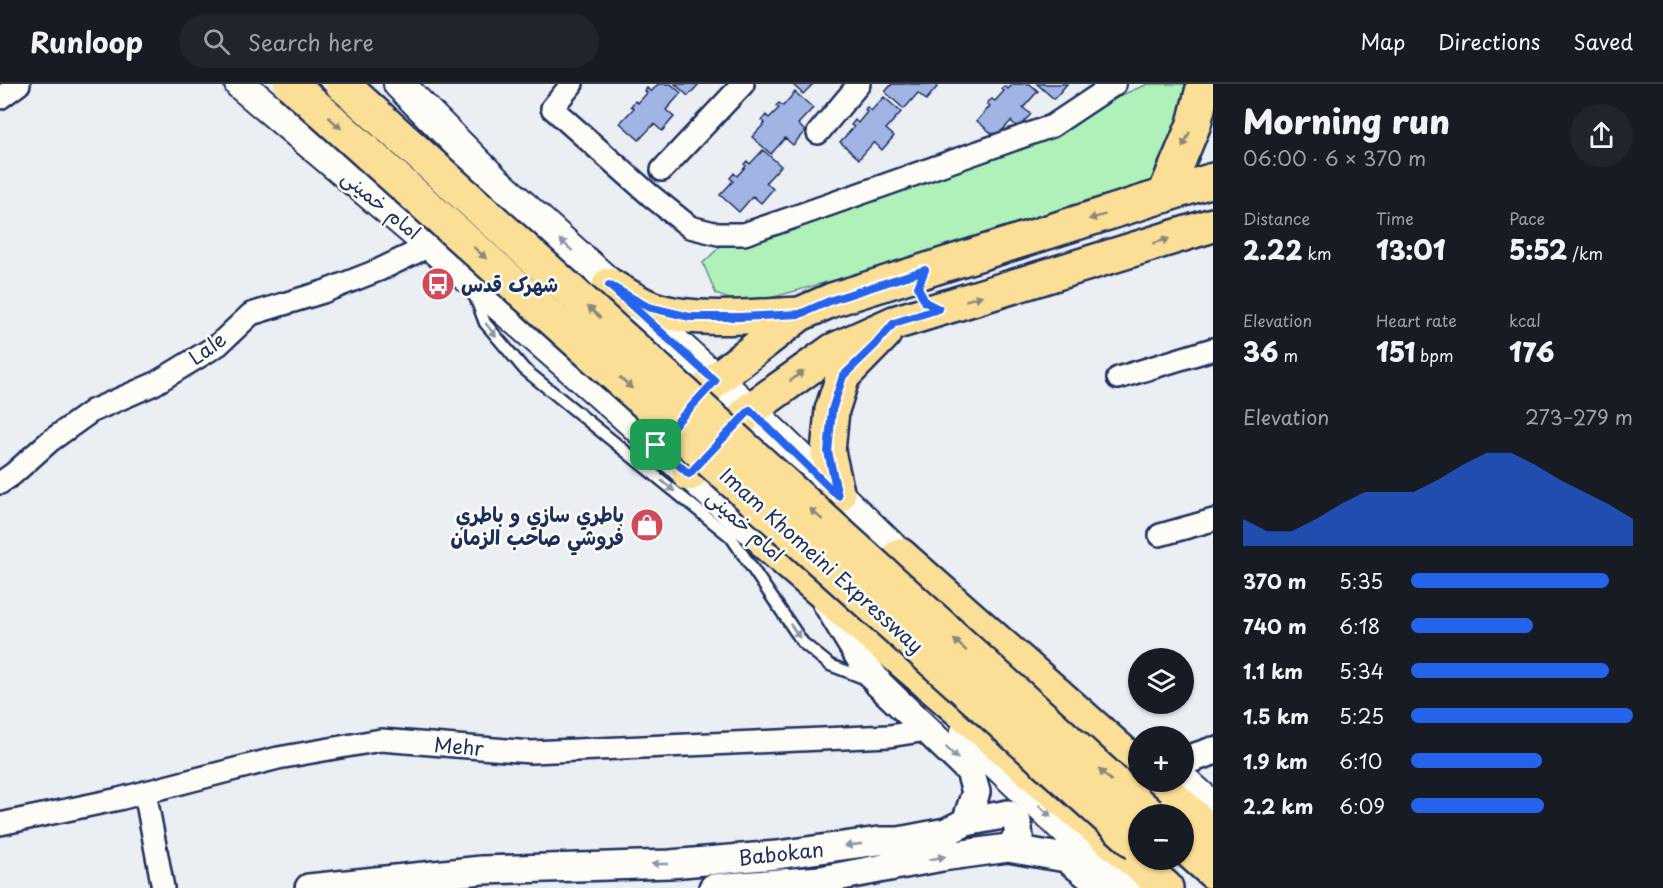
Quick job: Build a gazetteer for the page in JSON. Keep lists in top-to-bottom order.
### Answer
{
  "streets": {
    "main road": ["امام خمینی", "Imam Khomeini Expressway"],
    "street": ["Lale", "Mehr", "Babokan"]
  },
  "crossings": [
    ["امام خمینی", "Lale"]
  ],
  "places": {
    "bus stop": ["شهرک قدس"],
    "shop": ["باطري سازي و باطري فروشي صاحب الزمان"]
  },
  "page": {
    "header": "Runloop",
    "search": "Search here",
    "nav": ["Map", "Directions", "Saved"],
    "heading": ["Morning run", "06:00 · 6 × 370 m"],
    "stats": [
      ["Distance", "2.22 km"],
      ["Time", "13:01"],
      ["Pace", "5:52 /km"],
      ["Elevation", "36 m"],
      ["Heart rate", "151 bpm"],
      ["kcal", "176"]
    ],
    "chart": ["Elevation", "273–279 m"],
    "list": [
      {
        "name": "370 m",
        "note": "5:35"
      },
      {
        "name": "740 m",
        "note": "6:18"
      },
      {
        "name": "1.1 km",
        "note": "5:34"
      },
      {
        "name": "1.5 km",
        "note": "5:25"
      },
      {
        "name": "1.9 km",
        "note": "6:10"
      },
      {
        "name": "2.2 km",
        "note": "6:09"
      }
    ],
    "map_buttons": ["+", "−"]
  }
}
